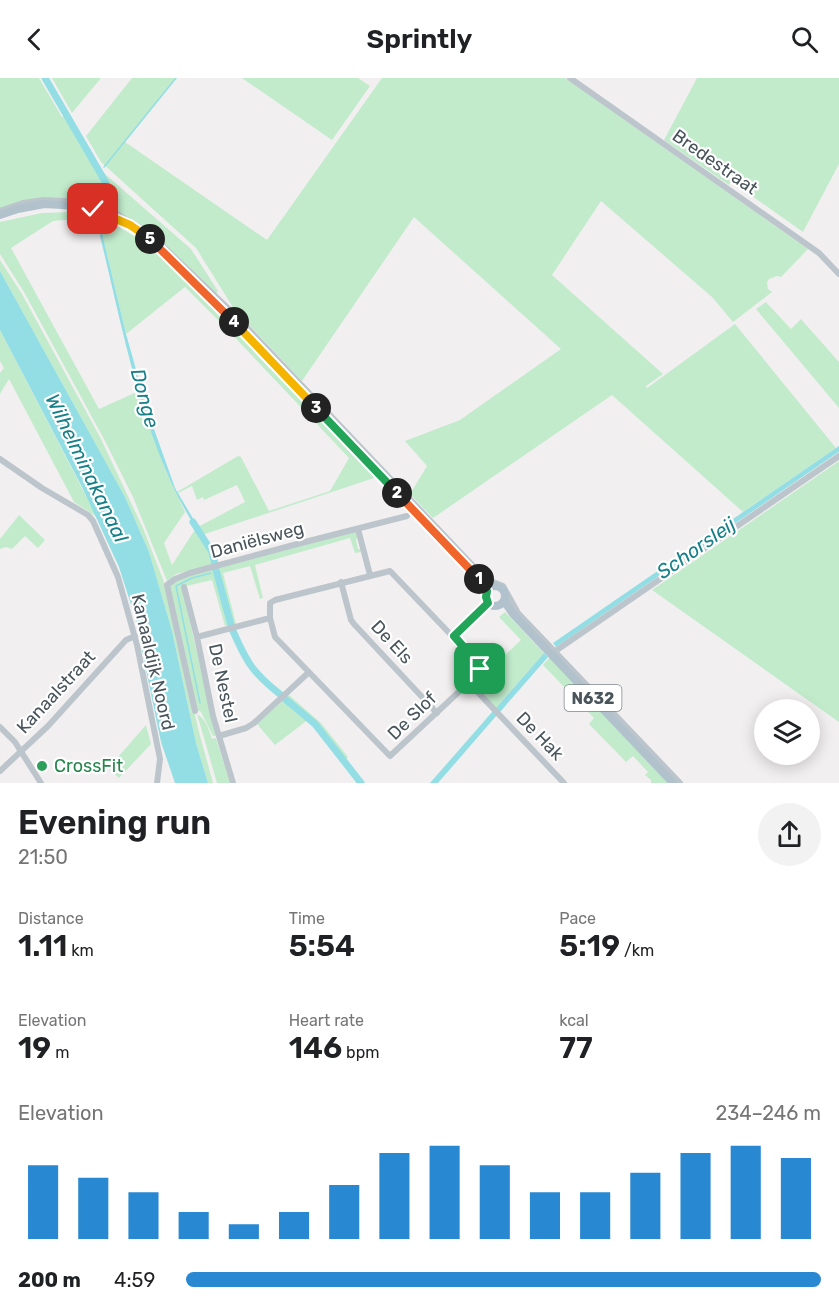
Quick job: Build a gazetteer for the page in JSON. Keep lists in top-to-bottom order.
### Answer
{
  "streets": {
    "main road": ["N632"],
    "street": [
      "Bredestraat",
      "Daniëlsweg",
      "De Els",
      "Kanaaldijk Noord",
      "De Nestel",
      "Kanaalstraat",
      "De Slof",
      "De Hak"
    ]
  },
  "crossings": [
    ["De Els", "De Slof"],
    ["Kanaaldijk Noord", "Kanaalstraat"],
    ["De Nestel", "De Slof"],
    ["De Slof", "De Hak"]
  ],
  "water": ["Donge", "Wilhelminakanaal", "Schorsleij"],
  "places": ["CrossFit"],
  "page": {
    "header": "Sprintly",
    "pins": [
      "5",
      "4",
      "3",
      "2",
      "1"
    ],
    "heading": ["Evening run", "21:50"],
    "stats": [
      ["Distance", "1.11 km"],
      ["Time", "5:54"],
      ["Pace", "5:19 /km"],
      ["Elevation", "19 m"],
      ["Heart rate", "146 bpm"],
      ["kcal", "77"]
    ],
    "chart": ["Elevation", "234–246 m"],
    "list": [
      {
        "name": "200 m",
        "note": "4:59"
      }
    ]
  }
}
